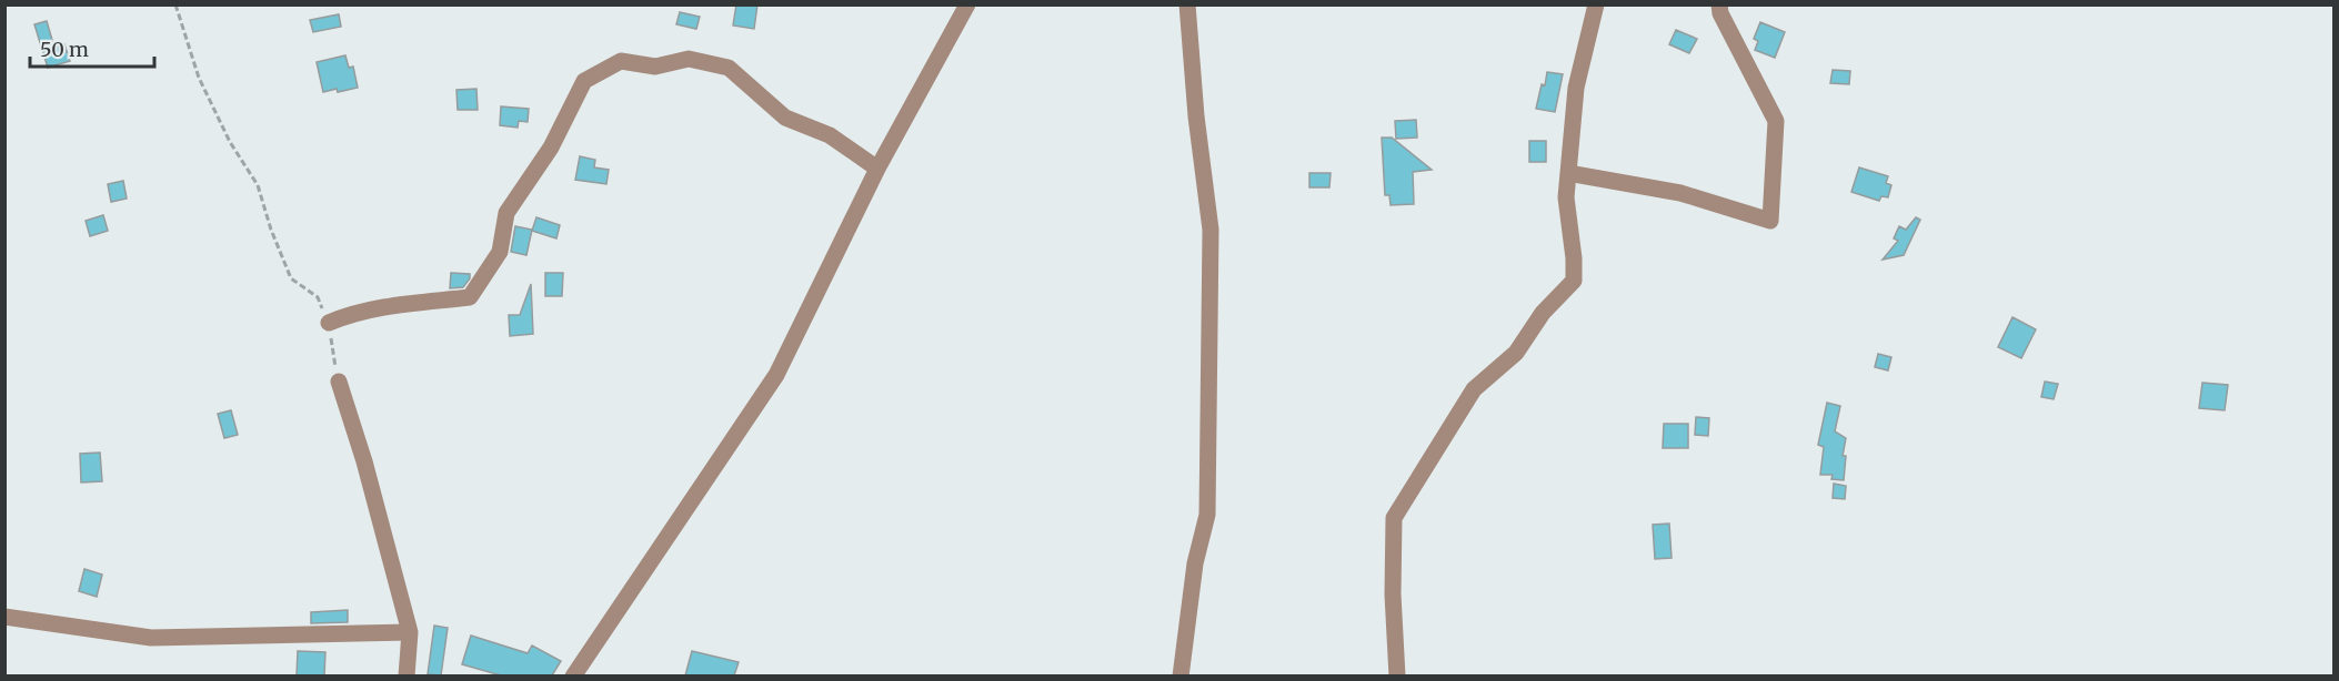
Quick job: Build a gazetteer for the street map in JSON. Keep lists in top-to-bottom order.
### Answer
{
  "scale_bar": "50 m"
}
